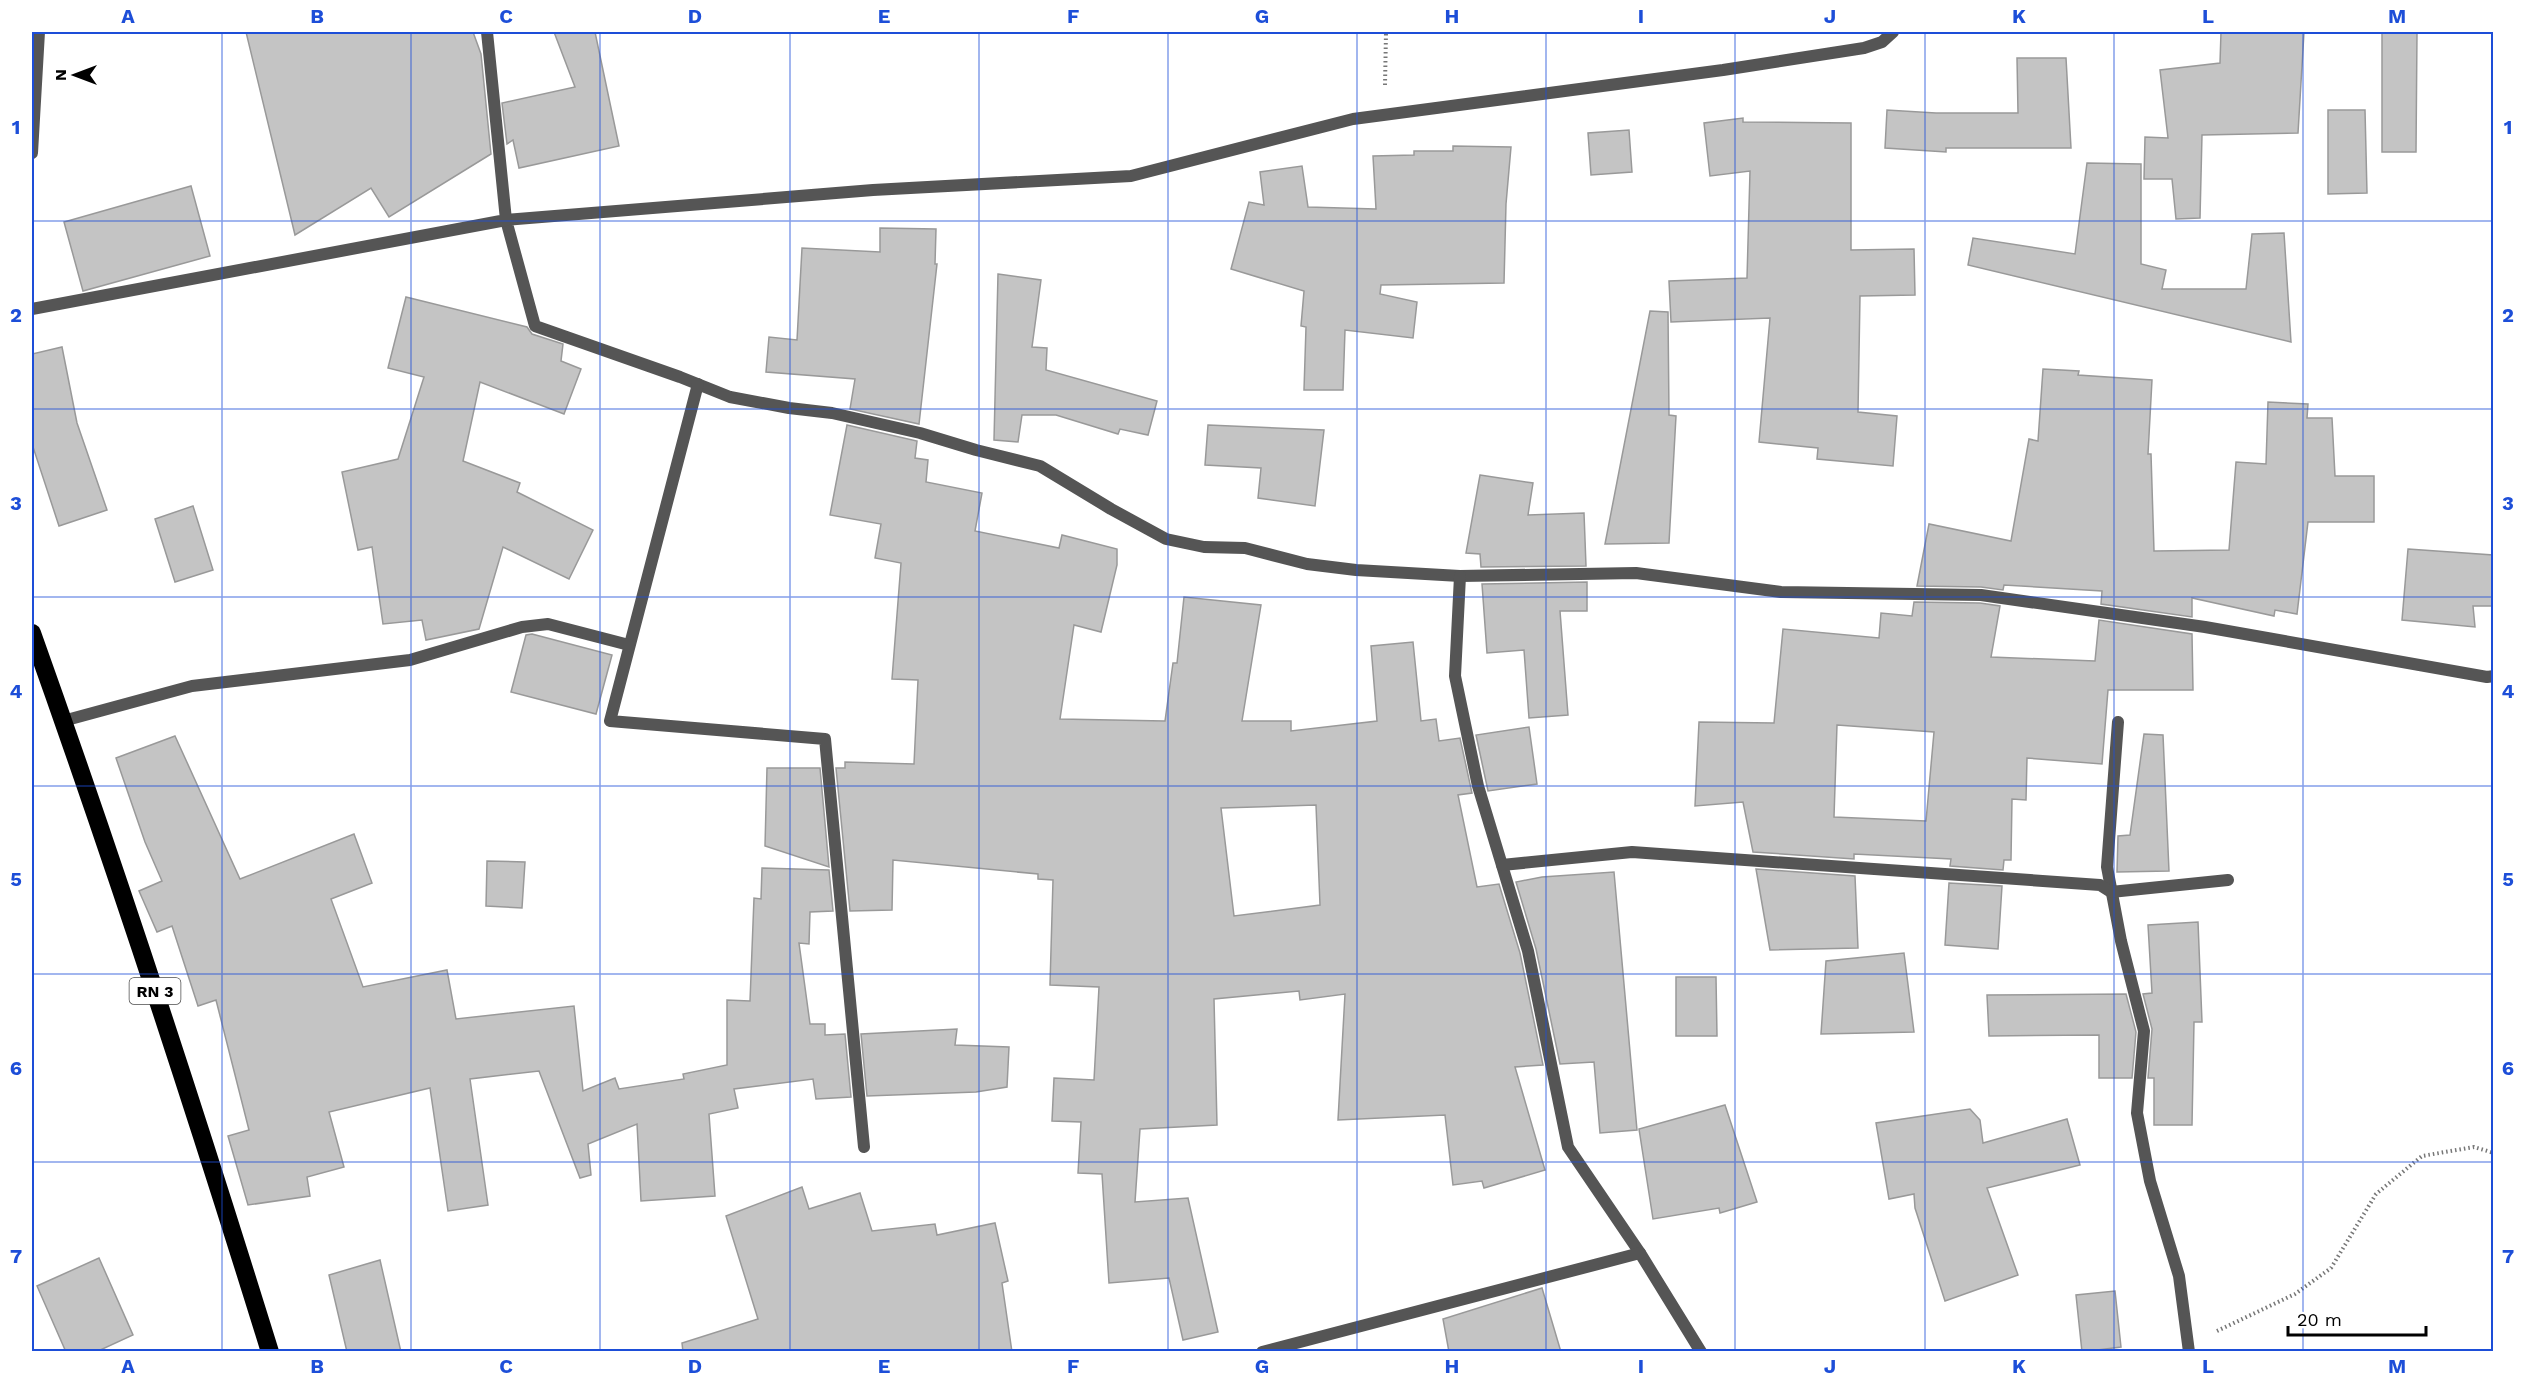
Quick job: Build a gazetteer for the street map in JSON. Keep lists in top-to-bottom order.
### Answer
{
  "streets": {
    "highway": ["RN 3"]
  },
  "scale_bar": "20 m",
  "north": "left",
  "grid": {
    "columns": [
      "A",
      "B",
      "C",
      "D",
      "E",
      "F",
      "G",
      "H",
      "I",
      "J",
      "K",
      "L",
      "M"
    ],
    "rows": [
      "1",
      "2",
      "3",
      "4",
      "5",
      "6",
      "7"
    ]
  }
}
